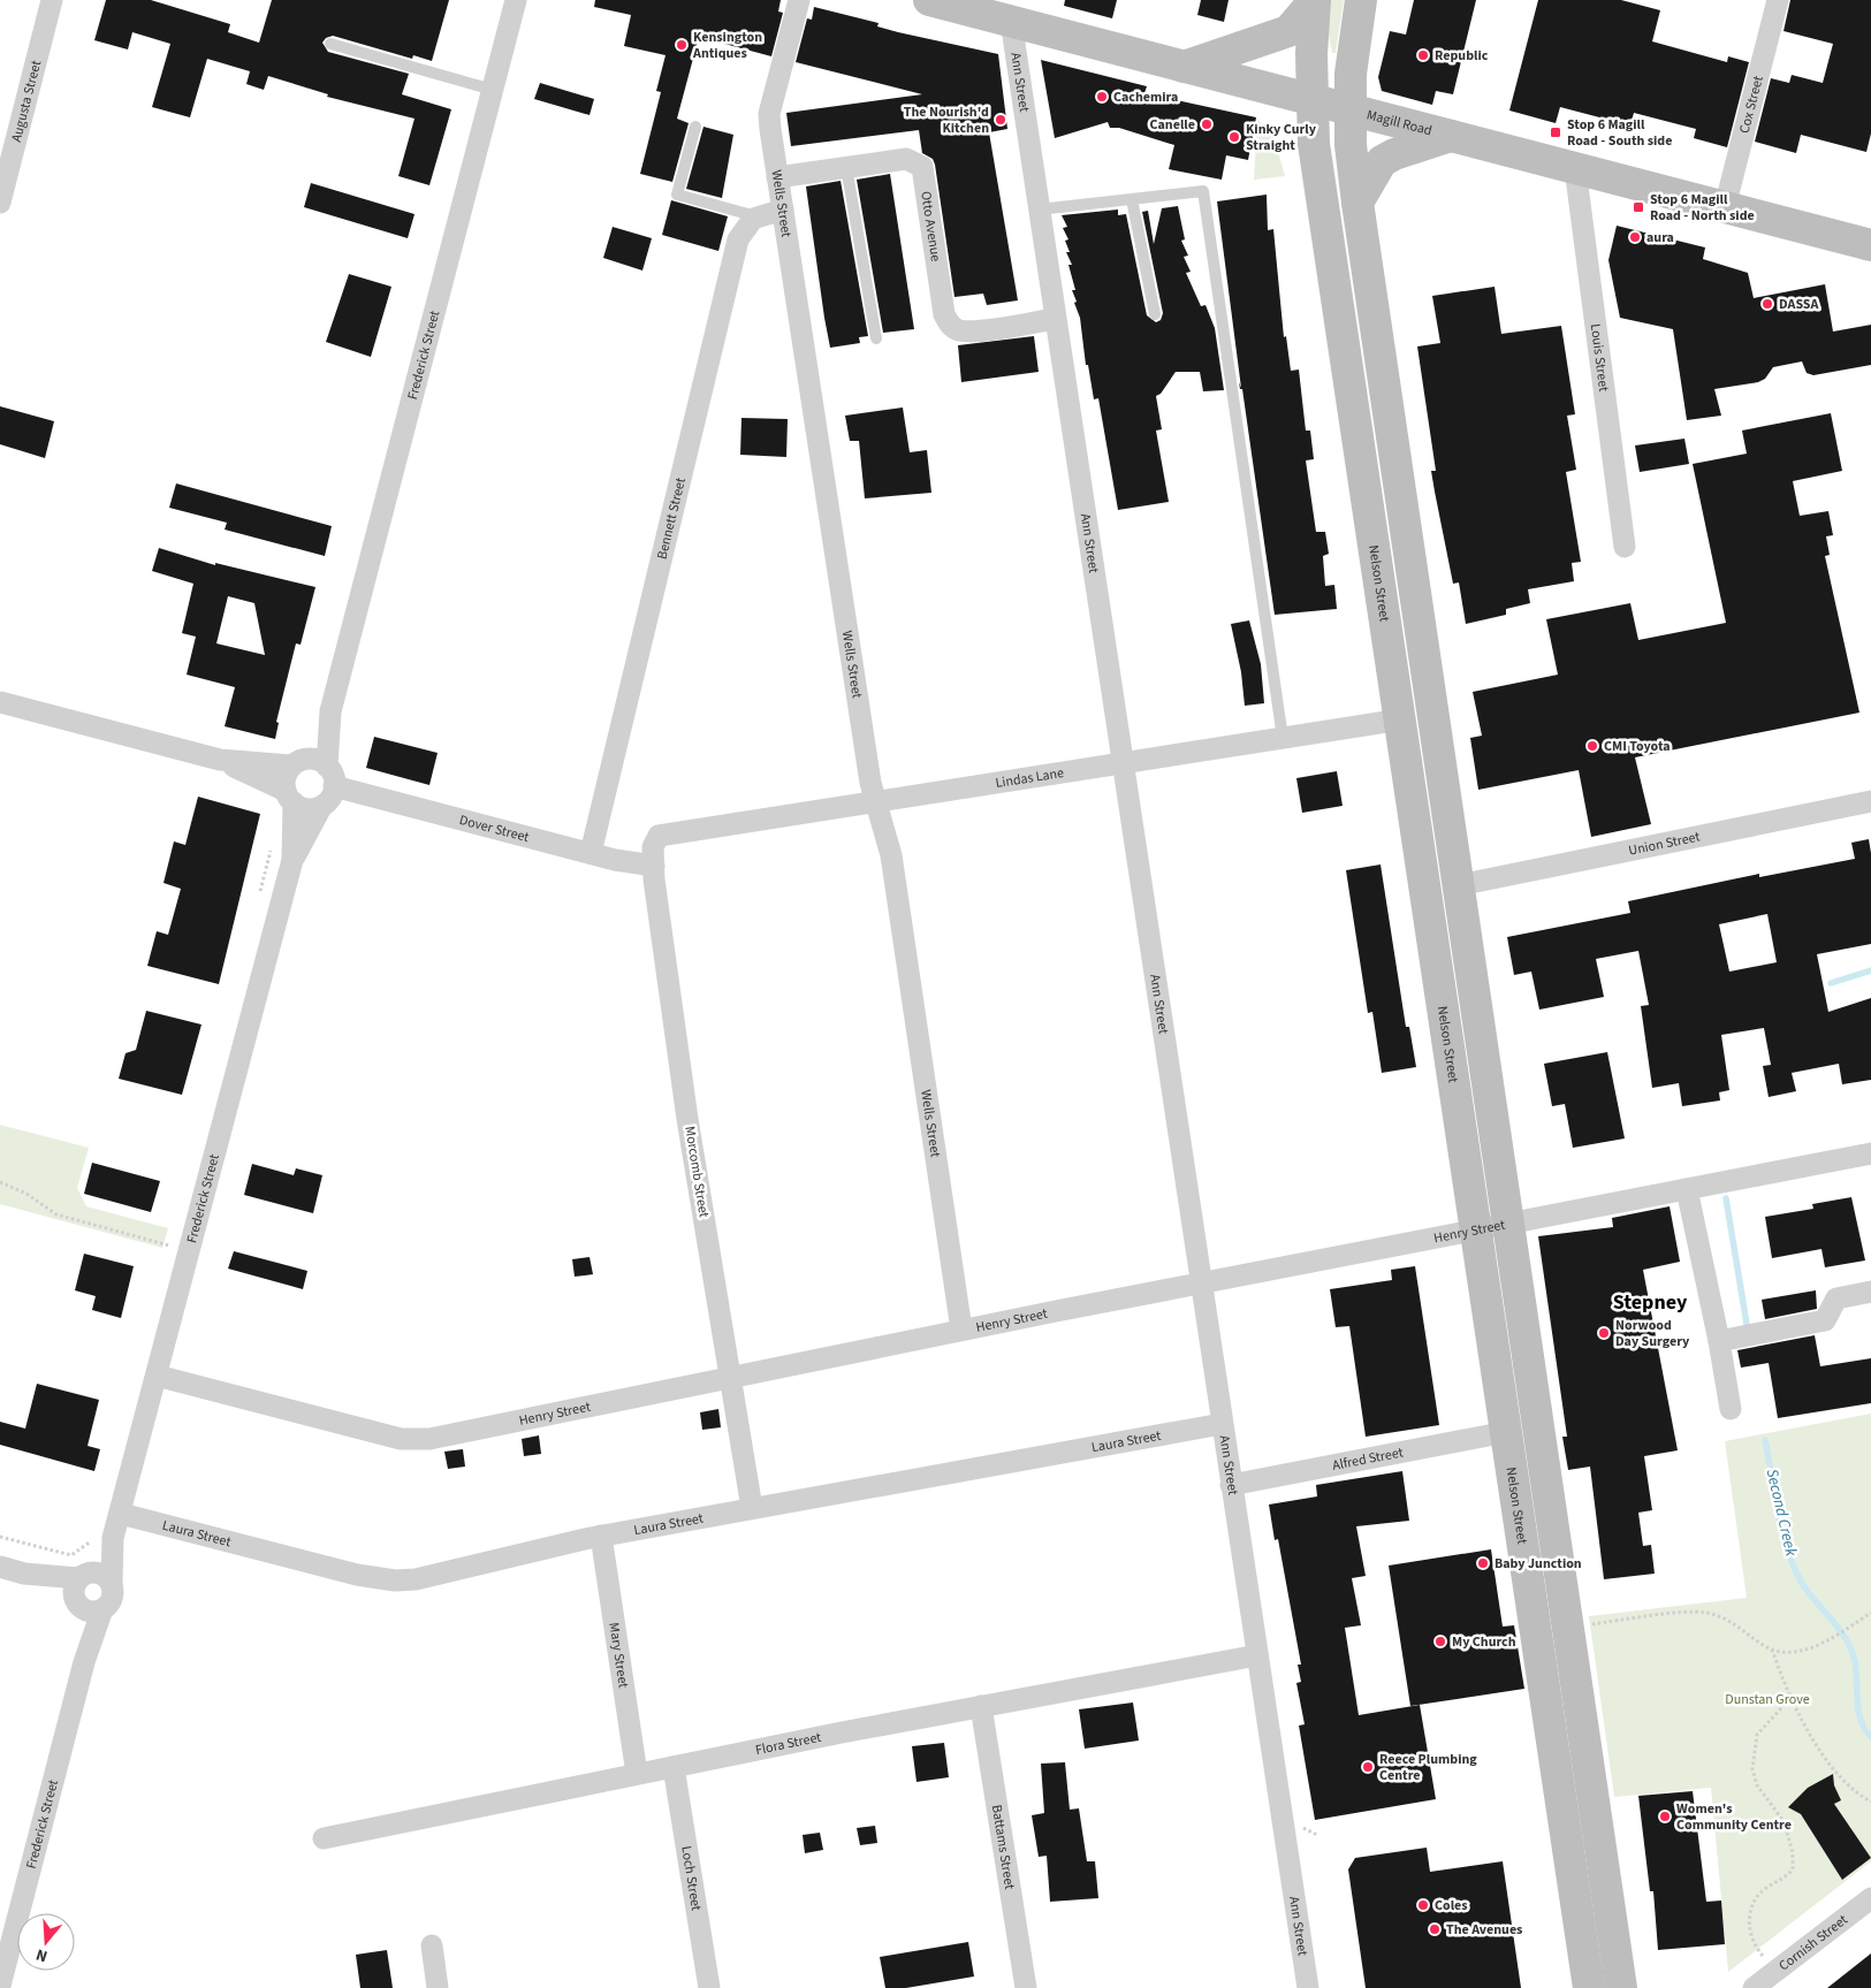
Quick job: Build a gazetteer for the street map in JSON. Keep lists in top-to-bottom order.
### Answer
{
  "streets": {
    "main road": ["Magill Road", "Nelson Street"],
    "street": [
      "Ann Street",
      "Augusta Street",
      "Cox Street",
      "Wells Street",
      "Otto Avenue",
      "Frederick Street",
      "Louis Street",
      "Bennett Street",
      "Lindas Lane",
      "Dover Street",
      "Union Street",
      "Morcomb Street",
      "Henry Street",
      "Laura Street",
      "Alfred Street",
      "Mary Street",
      "Flora Street",
      "Battams Street",
      "Loch Street",
      "Cornish Street"
    ]
  },
  "crossings": [
    ["Ann Street", "Magill Road"],
    ["Ann Street", "Otto Avenue"],
    ["Ann Street", "Lindas Lane"],
    ["Ann Street", "Henry Street"],
    ["Ann Street", "Laura Street"],
    ["Ann Street", "Alfred Street"],
    ["Ann Street", "Flora Street"],
    ["Cox Street", "Magill Road"],
    ["Magill Road", "Louis Street"],
    ["Magill Road", "Nelson Street"],
    ["Wells Street", "Otto Avenue"],
    ["Wells Street", "Lindas Lane"],
    ["Wells Street", "Henry Street"],
    ["Frederick Street", "Dover Street"],
    ["Frederick Street", "Henry Street"],
    ["Frederick Street", "Laura Street"],
    ["Bennett Street", "Dover Street"],
    ["Nelson Street", "Lindas Lane"],
    ["Nelson Street", "Henry Street"],
    ["Nelson Street", "Alfred Street"],
    ["Lindas Lane", "Morcomb Street"],
    ["Dover Street", "Morcomb Street"],
    ["Morcomb Street", "Henry Street"],
    ["Morcomb Street", "Laura Street"],
    ["Laura Street", "Mary Street"],
    ["Mary Street", "Flora Street"],
    ["Flora Street", "Battams Street"],
    ["Flora Street", "Loch Street"]
  ],
  "districts": ["Stepney"],
  "water": ["Second Creek"],
  "parks": ["Dunstan Grove"],
  "places": {
    "other": [
      "Kensington Antiques",
      "Republic",
      "Cachemira",
      "The Nourish'd Kitchen",
      "Canelle",
      "Kinky Curly Straight",
      "aura",
      "DASSA",
      "CMI Toyota",
      "Norwood Day Surgery",
      "Baby Junction",
      "My Church",
      "Reece Plumbing Centre",
      "Women's Community Centre",
      "Coles",
      "The Avenues"
    ],
    "transit": ["Stop 6 Magill Road - South side", "Stop 6 Magill Road - North side"]
  },
  "north": "bottom"
}
